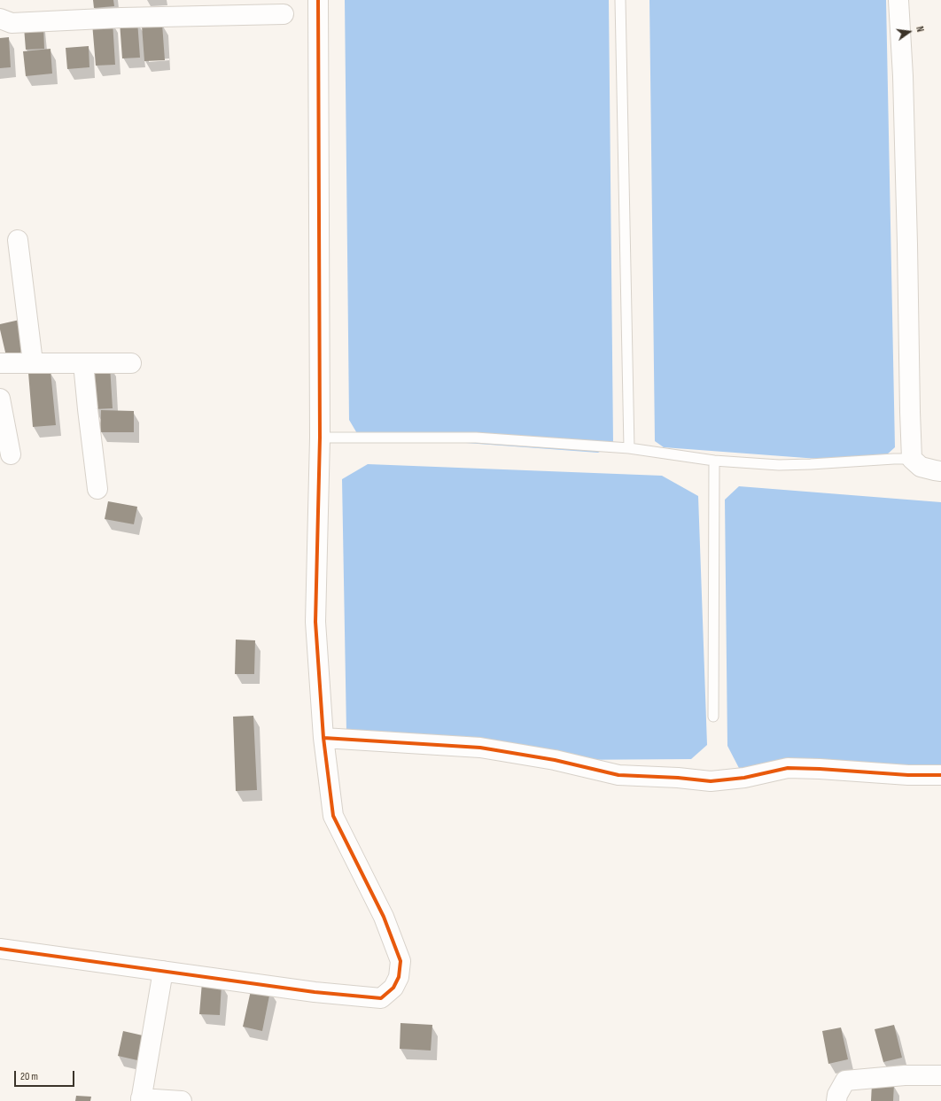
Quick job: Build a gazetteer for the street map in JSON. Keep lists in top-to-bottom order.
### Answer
{
  "scale_bar": "20 m",
  "north": "right"
}
